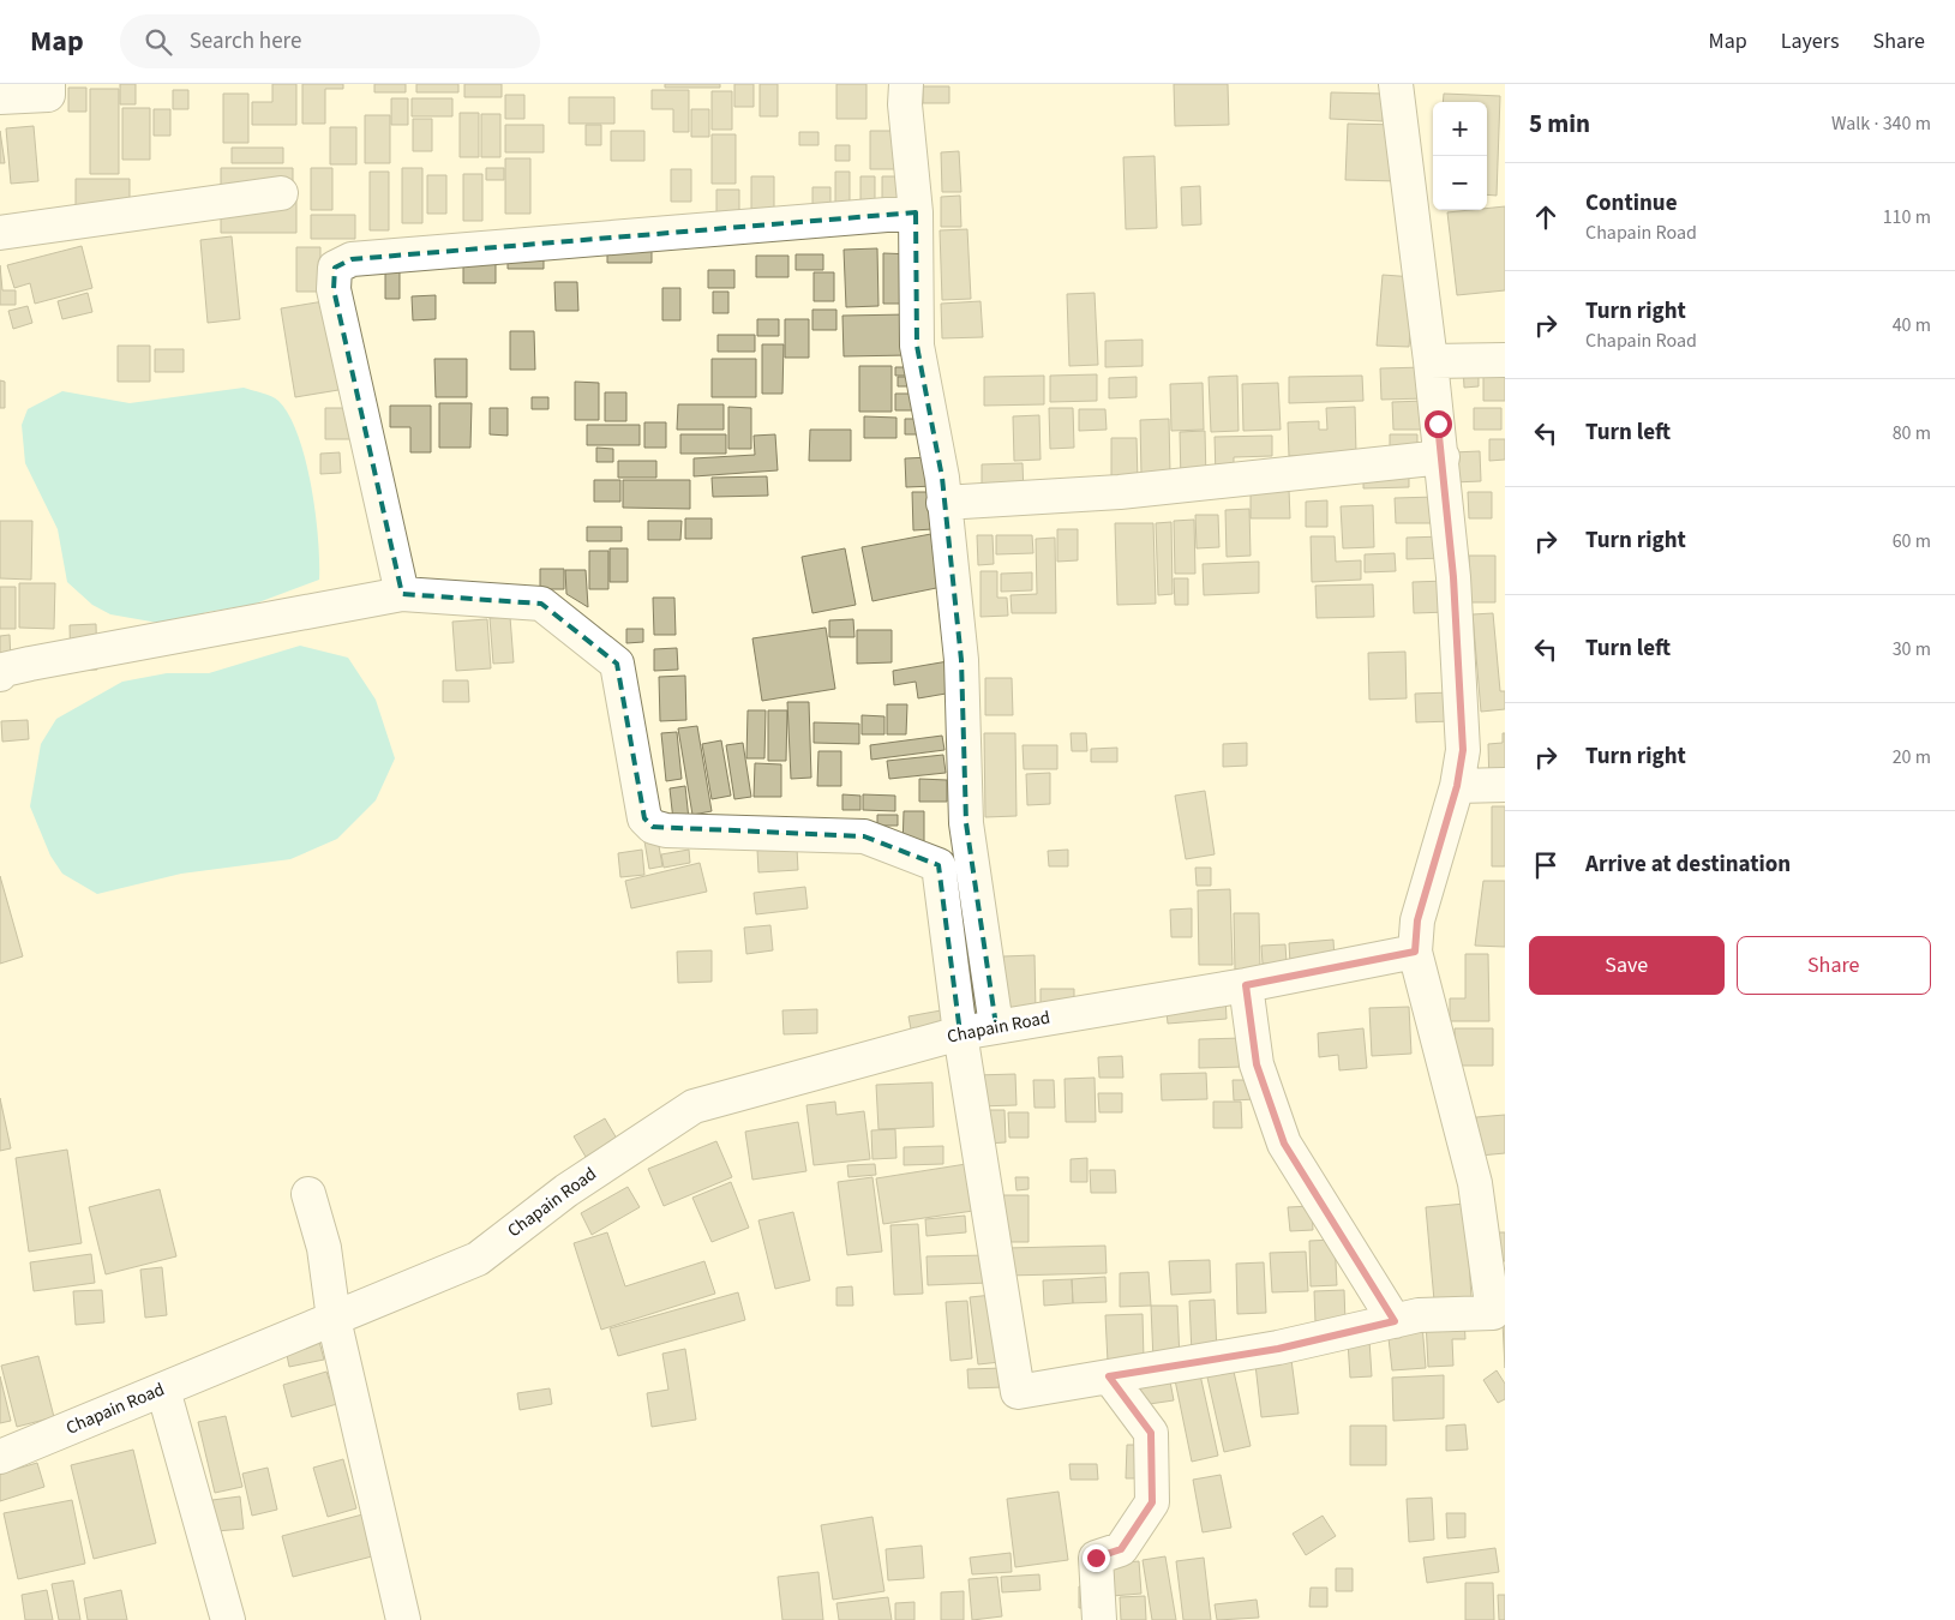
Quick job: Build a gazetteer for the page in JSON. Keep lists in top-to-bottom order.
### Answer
{
  "streets": {
    "street": ["Chapain Road"]
  },
  "page": {
    "header": "Map",
    "search": "Search here",
    "nav": ["Map", "Layers", "Share"],
    "heading": ["5 min", "Walk · 340 m"],
    "map_buttons": ["+", "−"],
    "list": [
      ["Continue", "Chapain Road", "110 m"],
      ["Turn right", "Chapain Road", "40 m"],
      ["Turn left", "80 m"],
      ["Turn right", "60 m"],
      ["Turn left", "30 m"],
      ["Turn right", "20 m"],
      "Arrive at destination"
    ],
    "buttons": ["Save", "Share"]
  }
}
